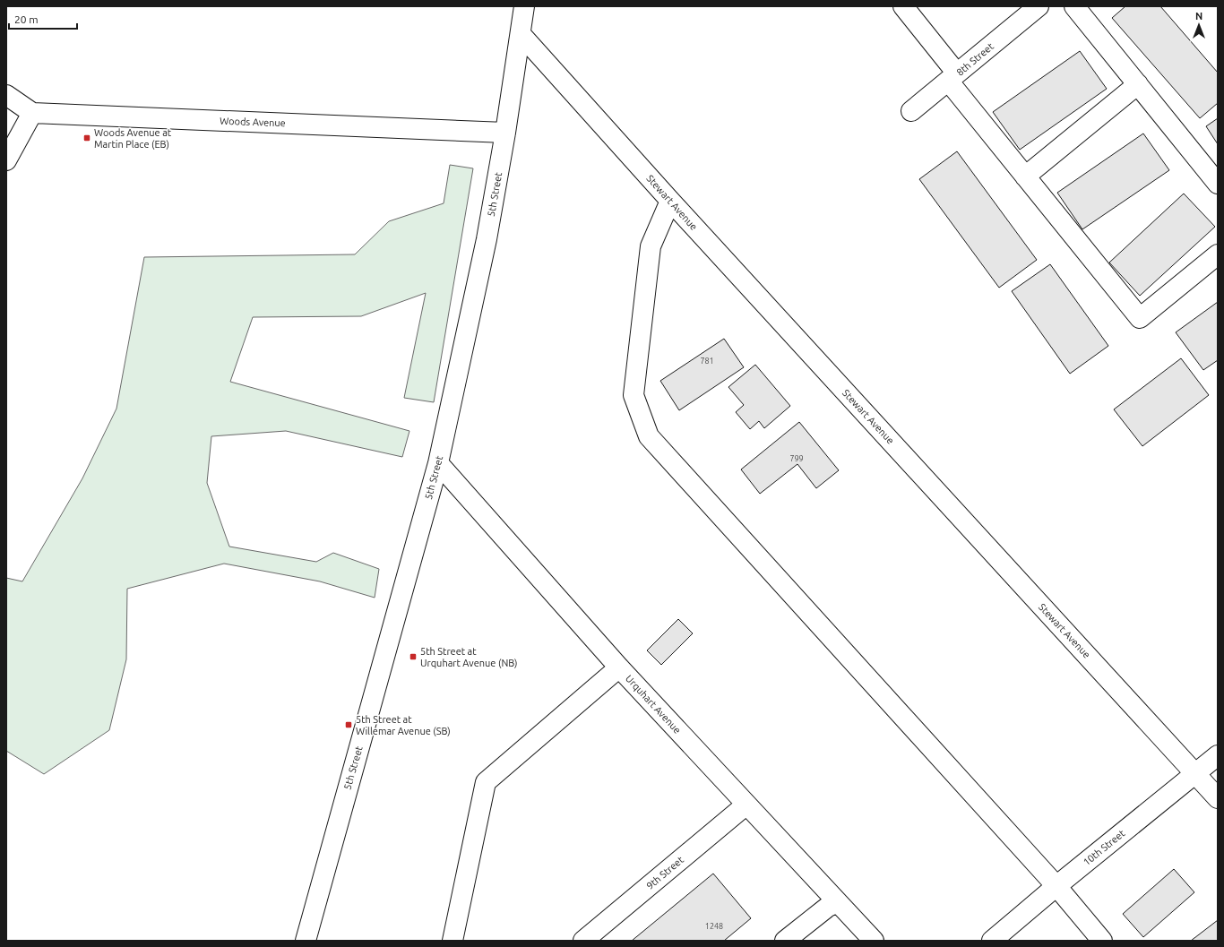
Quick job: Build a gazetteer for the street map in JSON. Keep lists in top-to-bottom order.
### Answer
{
  "streets": {
    "street": [
      "8th Street",
      "Woods Avenue",
      "5th Street",
      "Stewart Avenue",
      "Urquhart Avenue",
      "10th Street",
      "9th Street"
    ]
  },
  "crossings": [
    ["Woods Avenue", "5th Street"],
    ["5th Street", "Stewart Avenue"],
    ["5th Street", "Urquhart Avenue"],
    ["Stewart Avenue", "10th Street"],
    ["Urquhart Avenue", "9th Street"]
  ],
  "places": {
    "transit": ["Woods Avenue at Martin Place (EB)", "5th Street at Urquhart Avenue (NB)", "5th Street at Willemar Avenue (SB)"]
  },
  "house_numbers": ["781", "799", "1248"],
  "scale_bar": "20 m",
  "north": "top"
}
